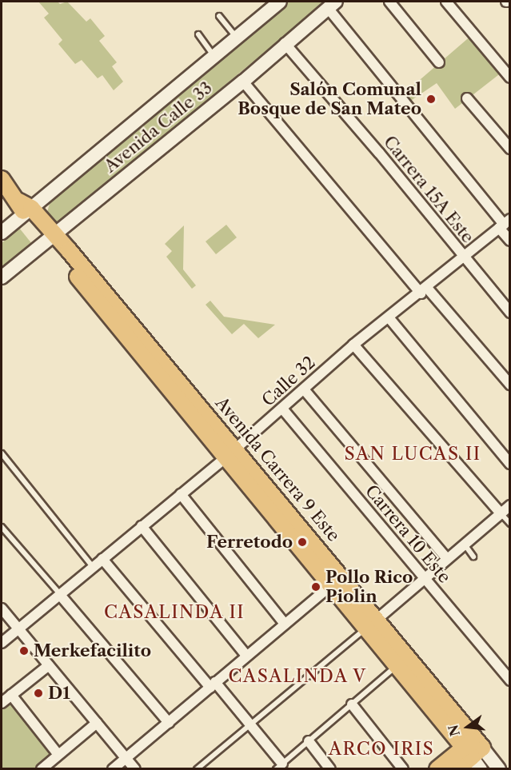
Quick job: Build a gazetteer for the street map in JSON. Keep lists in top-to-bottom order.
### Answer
{
  "streets": {
    "main road": ["Avenida Carrera 9 Este"],
    "street": [
      "Avenida Calle 33",
      "Carrera 15A Este",
      "Calle 32",
      "Carrera 10 Este"
    ]
  },
  "crossings": [
    ["Avenida Calle 33", "Carrera 15A Este"],
    ["Avenida Calle 33", "Avenida Carrera 9 Este"],
    ["Carrera 15A Este", "Calle 32"],
    ["Calle 32", "Avenida Carrera 9 Este"],
    ["Calle 32", "Carrera 10 Este"]
  ],
  "districts": [
    "SAN LUCAS II",
    "CASALINDA II",
    "CASALINDA V",
    "ARCO IRIS"
  ],
  "places": [
    "Salón Comunal Bosque de San Mateo",
    "Ferretodo",
    "Pollo Rico Piolin",
    "Merkefacilito",
    "D1"
  ],
  "north": "left"
}
